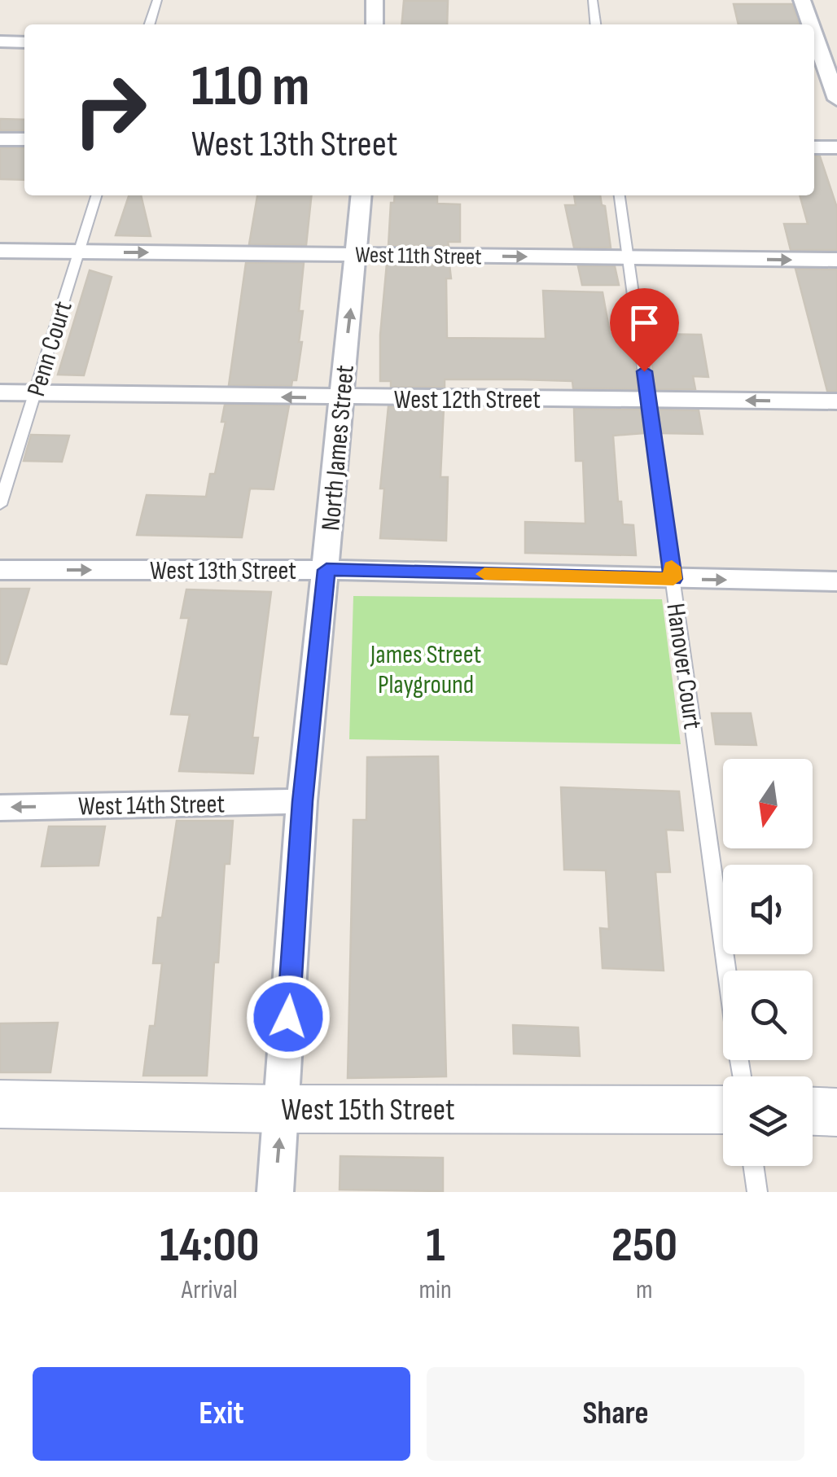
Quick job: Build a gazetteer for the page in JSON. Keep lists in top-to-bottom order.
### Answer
{
  "streets": {
    "main road": ["West 15th Street"],
    "street": [
      "West 11th Street",
      "West 12th Street",
      "North James Street",
      "West 13th Street",
      "West 14th Street"
    ],
    "lane": ["Penn Court", "Hanover Court"]
  },
  "crossings": [
    ["West 11th Street", "Penn Court"],
    ["West 11th Street", "North James Street"],
    ["West 11th Street", "Hanover Court"],
    ["Penn Court", "West 12th Street"],
    ["West 12th Street", "North James Street"],
    ["West 12th Street", "Hanover Court"],
    ["North James Street", "West 13th Street"],
    ["North James Street", "West 14th Street"],
    ["North James Street", "West 15th Street"],
    ["West 13th Street", "Hanover Court"]
  ],
  "one_way": [
    "West 11th Street",
    "West 12th Street",
    "West 13th Street",
    "West 14th Street"
  ],
  "parks": ["James Street Playground"],
  "north": "bottom",
  "page": {
    "turn": ["110 m", "West 13th Street"],
    "eta": [
      "14:00",
      "Arrival",
      "1",
      "min",
      "250",
      "m"
    ],
    "buttons": ["Exit", "Share"]
  }
}
